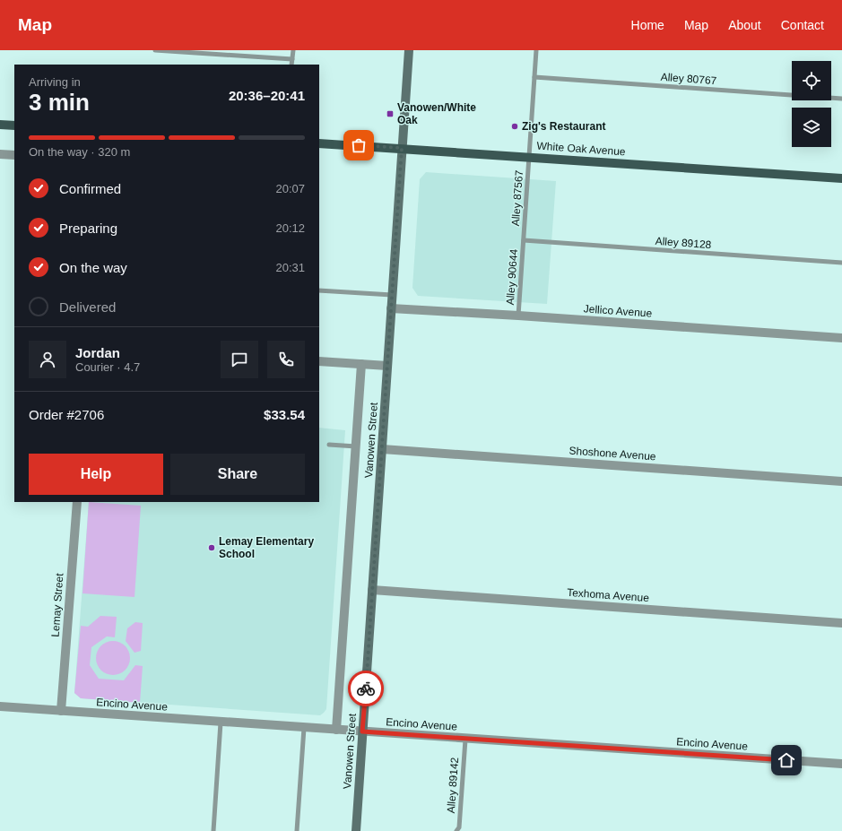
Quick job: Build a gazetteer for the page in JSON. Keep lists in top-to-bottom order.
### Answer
{
  "streets": {
    "main road": ["White Oak Avenue", "Vanowen Street"],
    "street": [
      "Jellico Avenue",
      "Shoshone Avenue",
      "Texhoma Avenue",
      "Lemay Street",
      "Encino Avenue"
    ],
    "lane": [
      "Alley 80767",
      "Alley 87567",
      "Alley 89128",
      "Alley 90644",
      "Alley 89142"
    ]
  },
  "crossings": [
    ["Alley 80767", "Alley 87567"],
    ["White Oak Avenue", "Alley 87567"],
    ["White Oak Avenue", "Vanowen Street"],
    ["Alley 87567", "Alley 89128"],
    ["Alley 87567", "Alley 90644"],
    ["Alley 89128", "Alley 90644"],
    ["Alley 90644", "Jellico Avenue"],
    ["Jellico Avenue", "Vanowen Street"],
    ["Vanowen Street", "Shoshone Avenue"],
    ["Vanowen Street", "Texhoma Avenue"],
    ["Vanowen Street", "Encino Avenue"],
    ["Lemay Street", "Encino Avenue"],
    ["Encino Avenue", "Alley 89142"]
  ],
  "places": {
    "transit": ["Vanowen/White Oak"],
    "other": ["Zig's Restaurant", "Lemay Elementary School"]
  },
  "page": {
    "header": "Map",
    "nav": [
      "Home",
      "Map",
      "About",
      "Contact"
    ],
    "heading": ["3 min", "Arriving in", "20:36–20:41"],
    "panel": [
      "Jordan",
      "Courier · 4.7",
      "Order #2706",
      "$33.54"
    ],
    "bar": "On the way · 320 m",
    "list": [
      ["Confirmed", "20:07"],
      ["Preparing", "20:12"],
      ["On the way", "20:31"],
      "Delivered"
    ],
    "buttons": ["Help", "Share"]
  }
}
